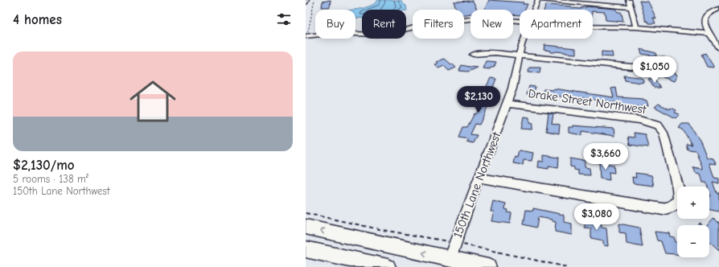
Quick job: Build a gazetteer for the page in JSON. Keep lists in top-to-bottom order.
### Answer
{
  "streets": {
    "street": ["Drake Street Northwest", "150th Lane Northwest"]
  },
  "crossings": [
    ["Drake Street Northwest", "150th Lane Northwest"]
  ],
  "page": {
    "heading": "4 homes",
    "chip": [
      "Buy",
      "Rent",
      "Filters",
      "New",
      "Apartment"
    ],
    "list": [
      {
        "name": "$2,130/mo",
        "note": "5 rooms · 138 m² · 150th Lane Northwest"
      }
    ],
    "price": [
      "$1,050",
      "$2,130",
      "$3,660",
      "$3,080"
    ],
    "map_buttons": ["+", "−"]
  }
}
